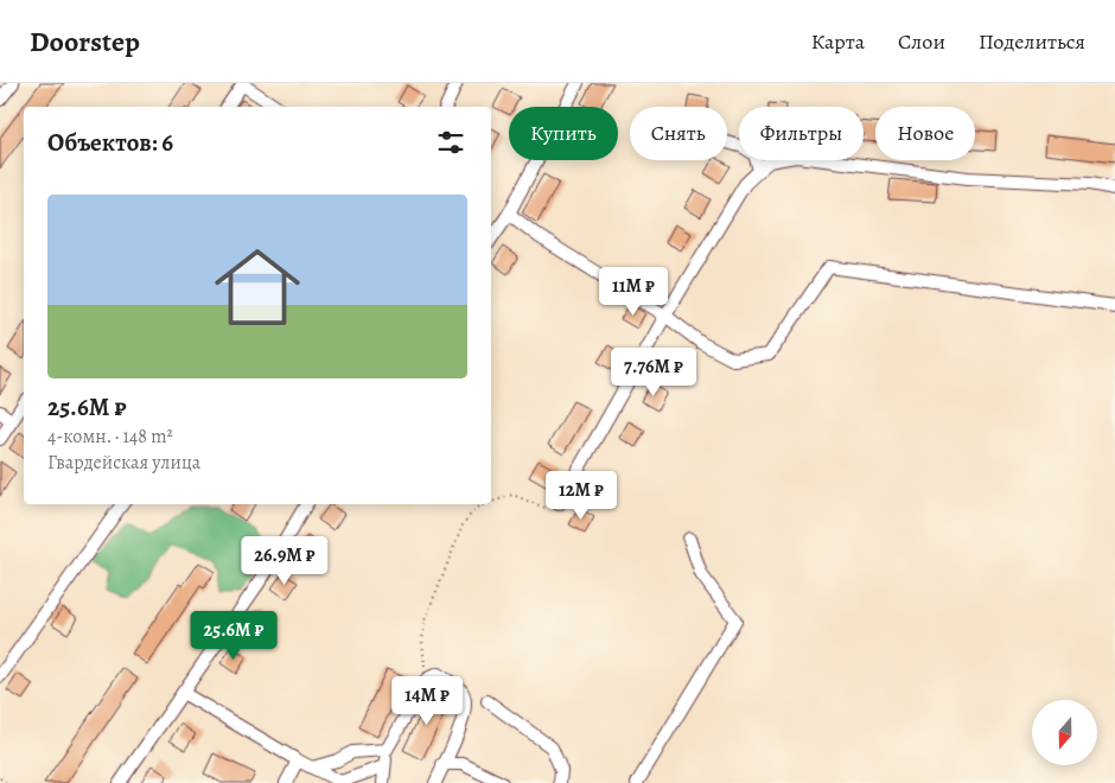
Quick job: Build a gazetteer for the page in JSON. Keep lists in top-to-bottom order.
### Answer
{
  "north": "bottom",
  "page": {
    "header": "Doorstep",
    "nav": ["Карта", "Слои", "Поделиться"],
    "chip": [
      "Купить",
      "Снять",
      "Фильтры",
      "Новое"
    ],
    "heading": "Объектов: 6",
    "list": [
      {
        "name": "25.6M ₽",
        "note": "4-комн. · 148 m² · Гвардейская улица"
      }
    ],
    "price": [
      "11M ₽",
      "7.76M ₽",
      "12M ₽",
      "26.9M ₽",
      "25.6M ₽",
      "14M ₽"
    ]
  }
}
